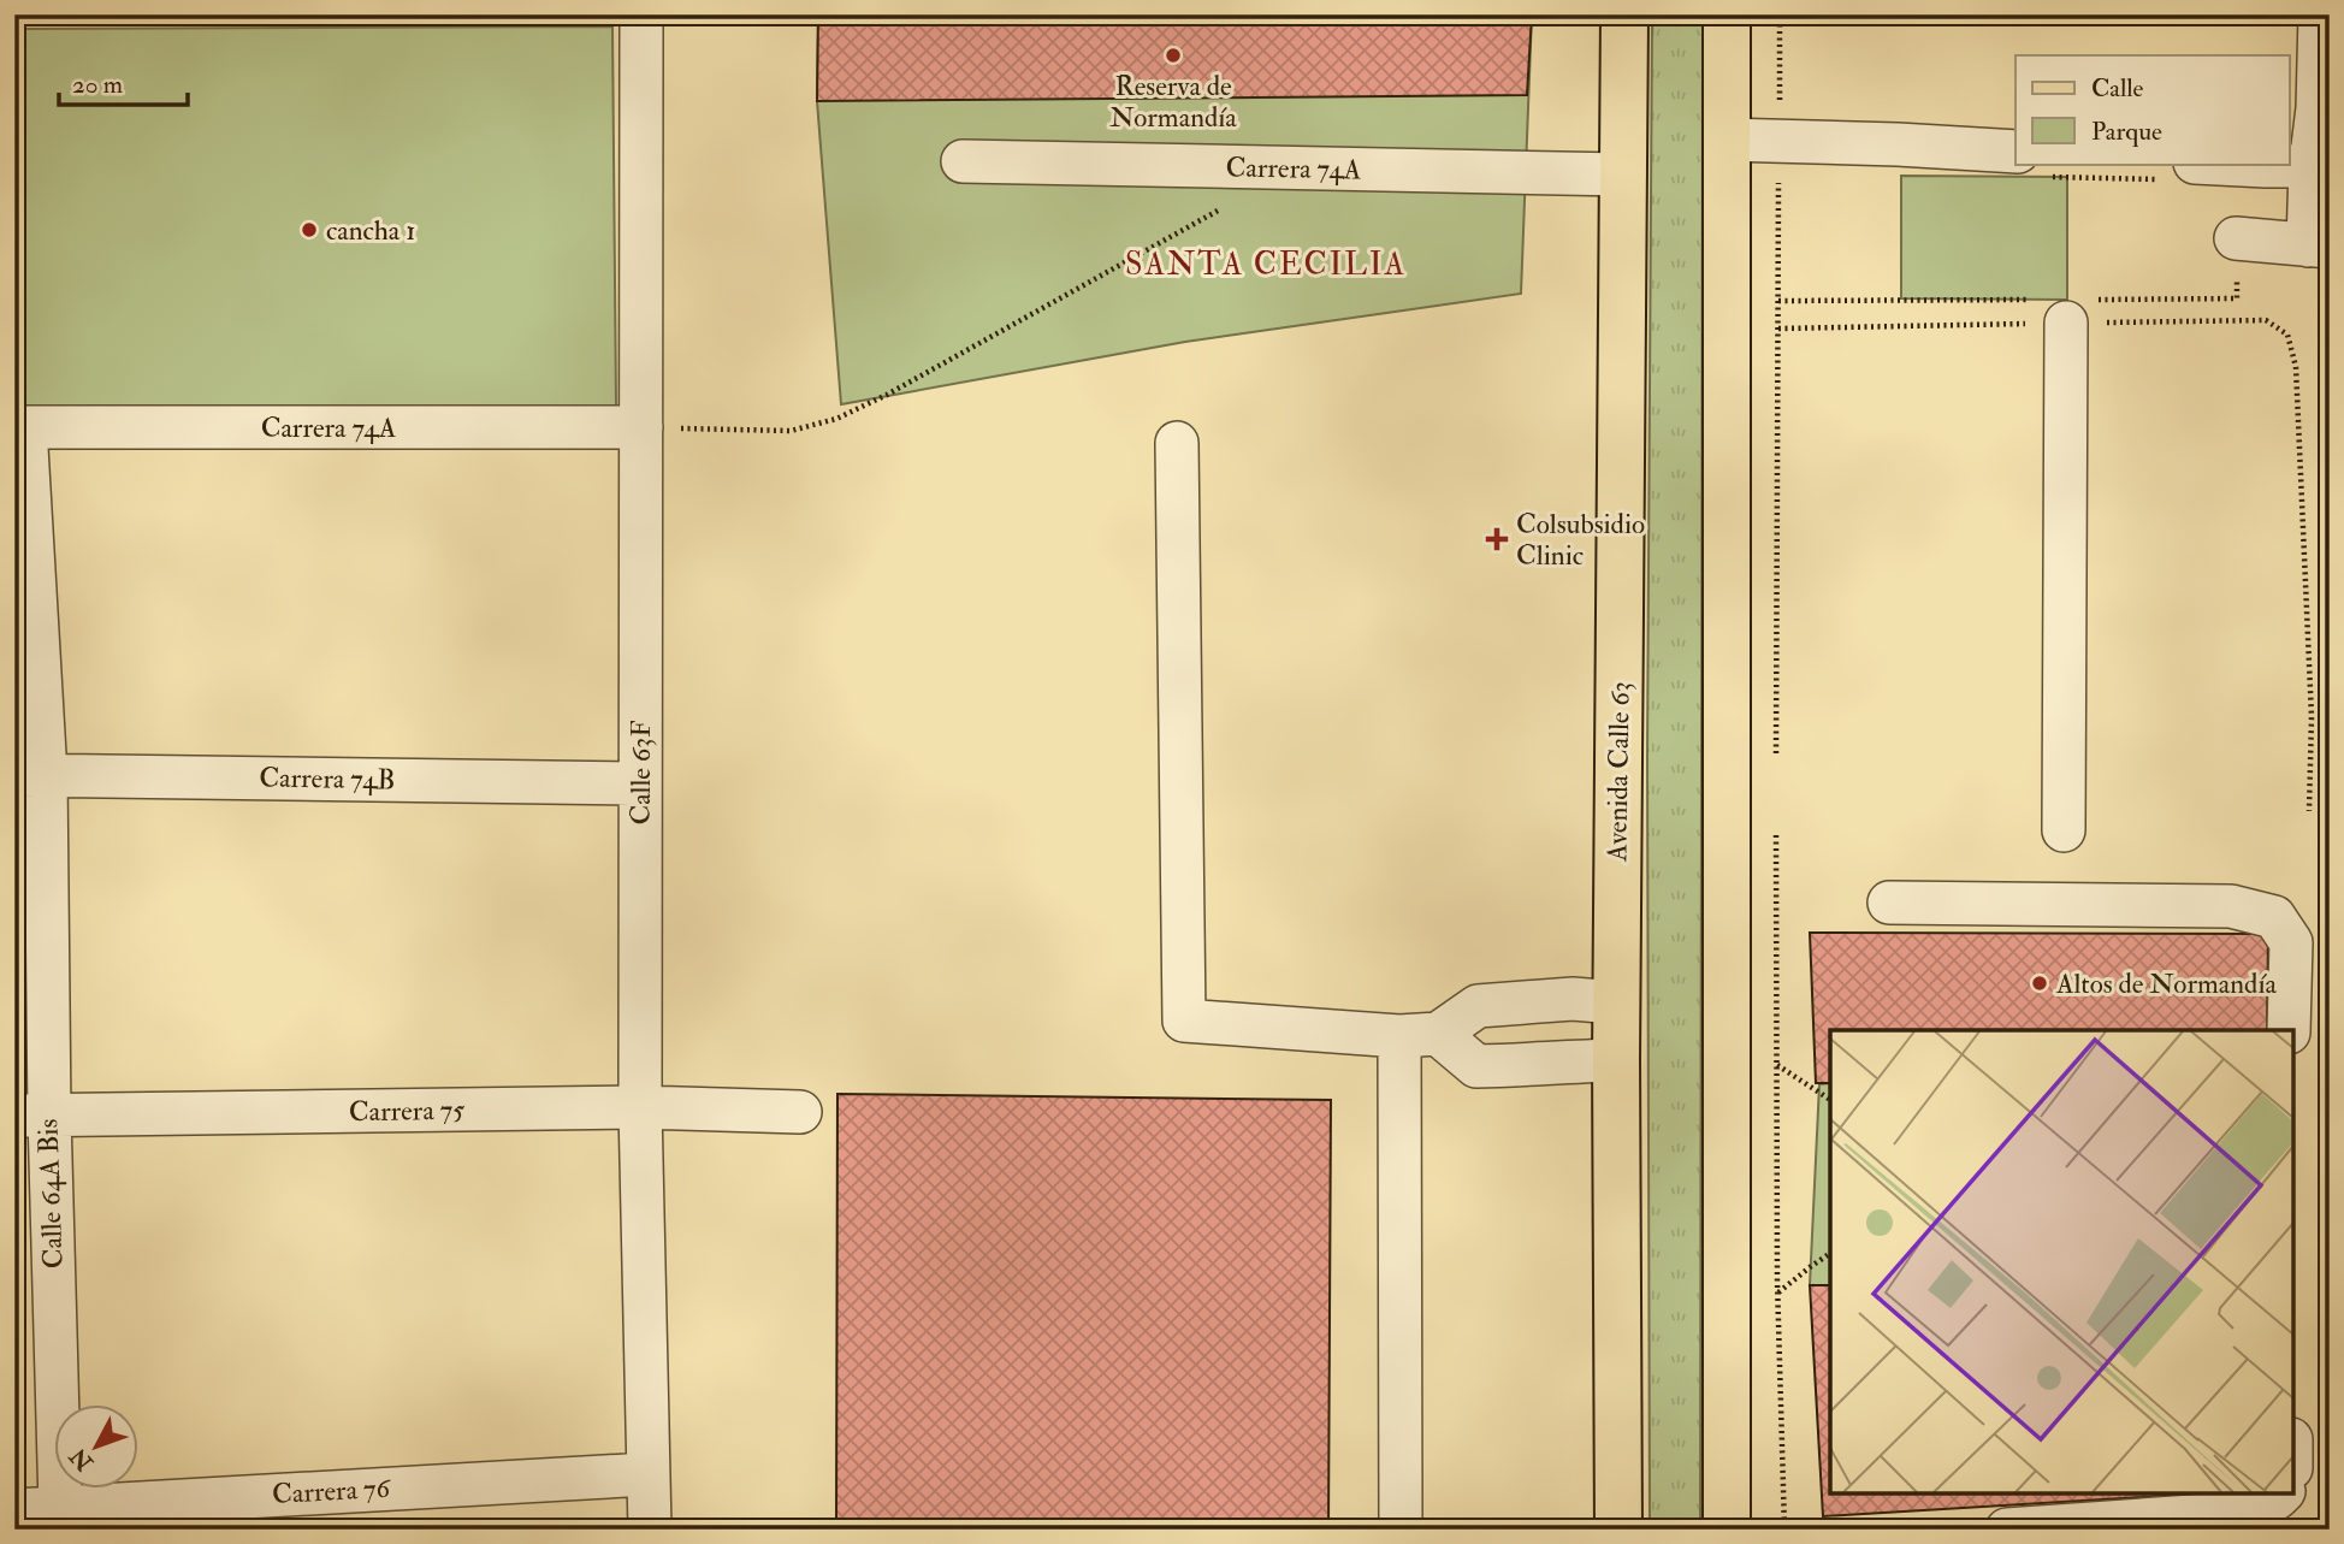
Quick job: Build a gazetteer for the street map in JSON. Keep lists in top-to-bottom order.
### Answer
{
  "streets": {
    "main road": ["Avenida Calle 63"],
    "street": [
      "Carrera 74A",
      "Calle 63F",
      "Carrera 74B",
      "Carrera 75",
      "Calle 64A Bis",
      "Carrera 76"
    ]
  },
  "crossings": [
    ["Carrera 74A", "Avenida Calle 63"],
    ["Carrera 74A", "Calle 63F"],
    ["Carrera 74A", "Calle 64A Bis"],
    ["Calle 63F", "Carrera 74B"],
    ["Calle 63F", "Carrera 75"],
    ["Calle 63F", "Carrera 76"],
    ["Carrera 74B", "Calle 64A Bis"],
    ["Carrera 75", "Calle 64A Bis"],
    ["Calle 64A Bis", "Carrera 76"]
  ],
  "districts": ["SANTA CECILIA"],
  "places": {
    "other": ["Reserva de Normandía", "cancha 1", "Altos de Normandía"],
    "health": ["Colsubsidio Clinic"]
  },
  "legend": ["Calle", "Parque"],
  "scale_bar": "20 m",
  "north": "bottom left"
}
